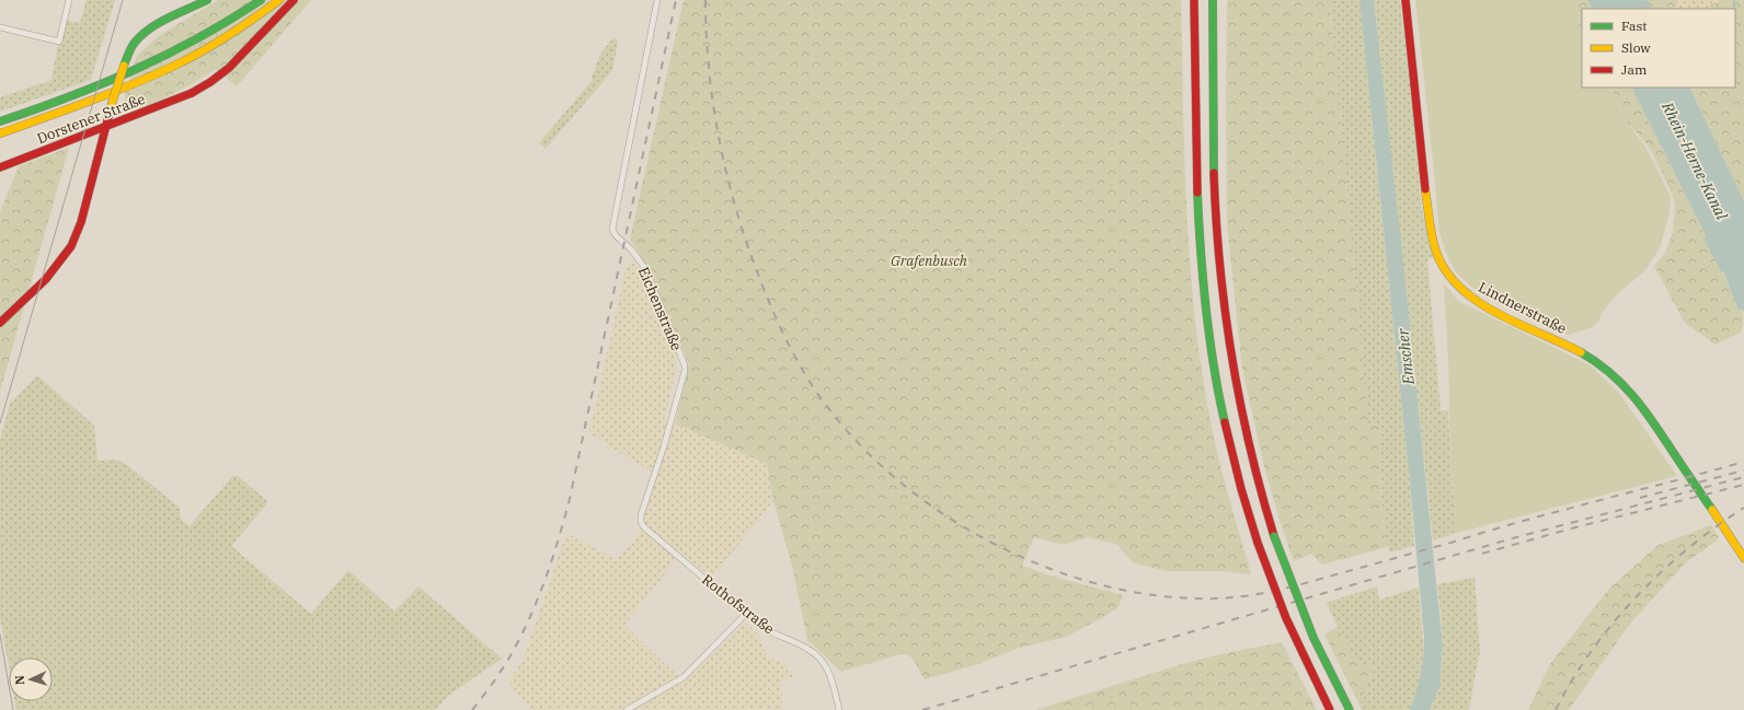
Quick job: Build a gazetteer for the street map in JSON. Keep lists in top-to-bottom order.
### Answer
{
  "streets": {
    "main road": ["Dorstener Straße", "Lindnerstraße"],
    "street": ["Eichenstraße", "Rothofstraße"]
  },
  "crossings": [
    ["Eichenstraße", "Rothofstraße"]
  ],
  "water": ["Rhein-Herne-Kanal", "Emscher"],
  "parks": ["Grafenbusch"],
  "legend": ["Fast", "Slow", "Jam"],
  "north": "left"
}
